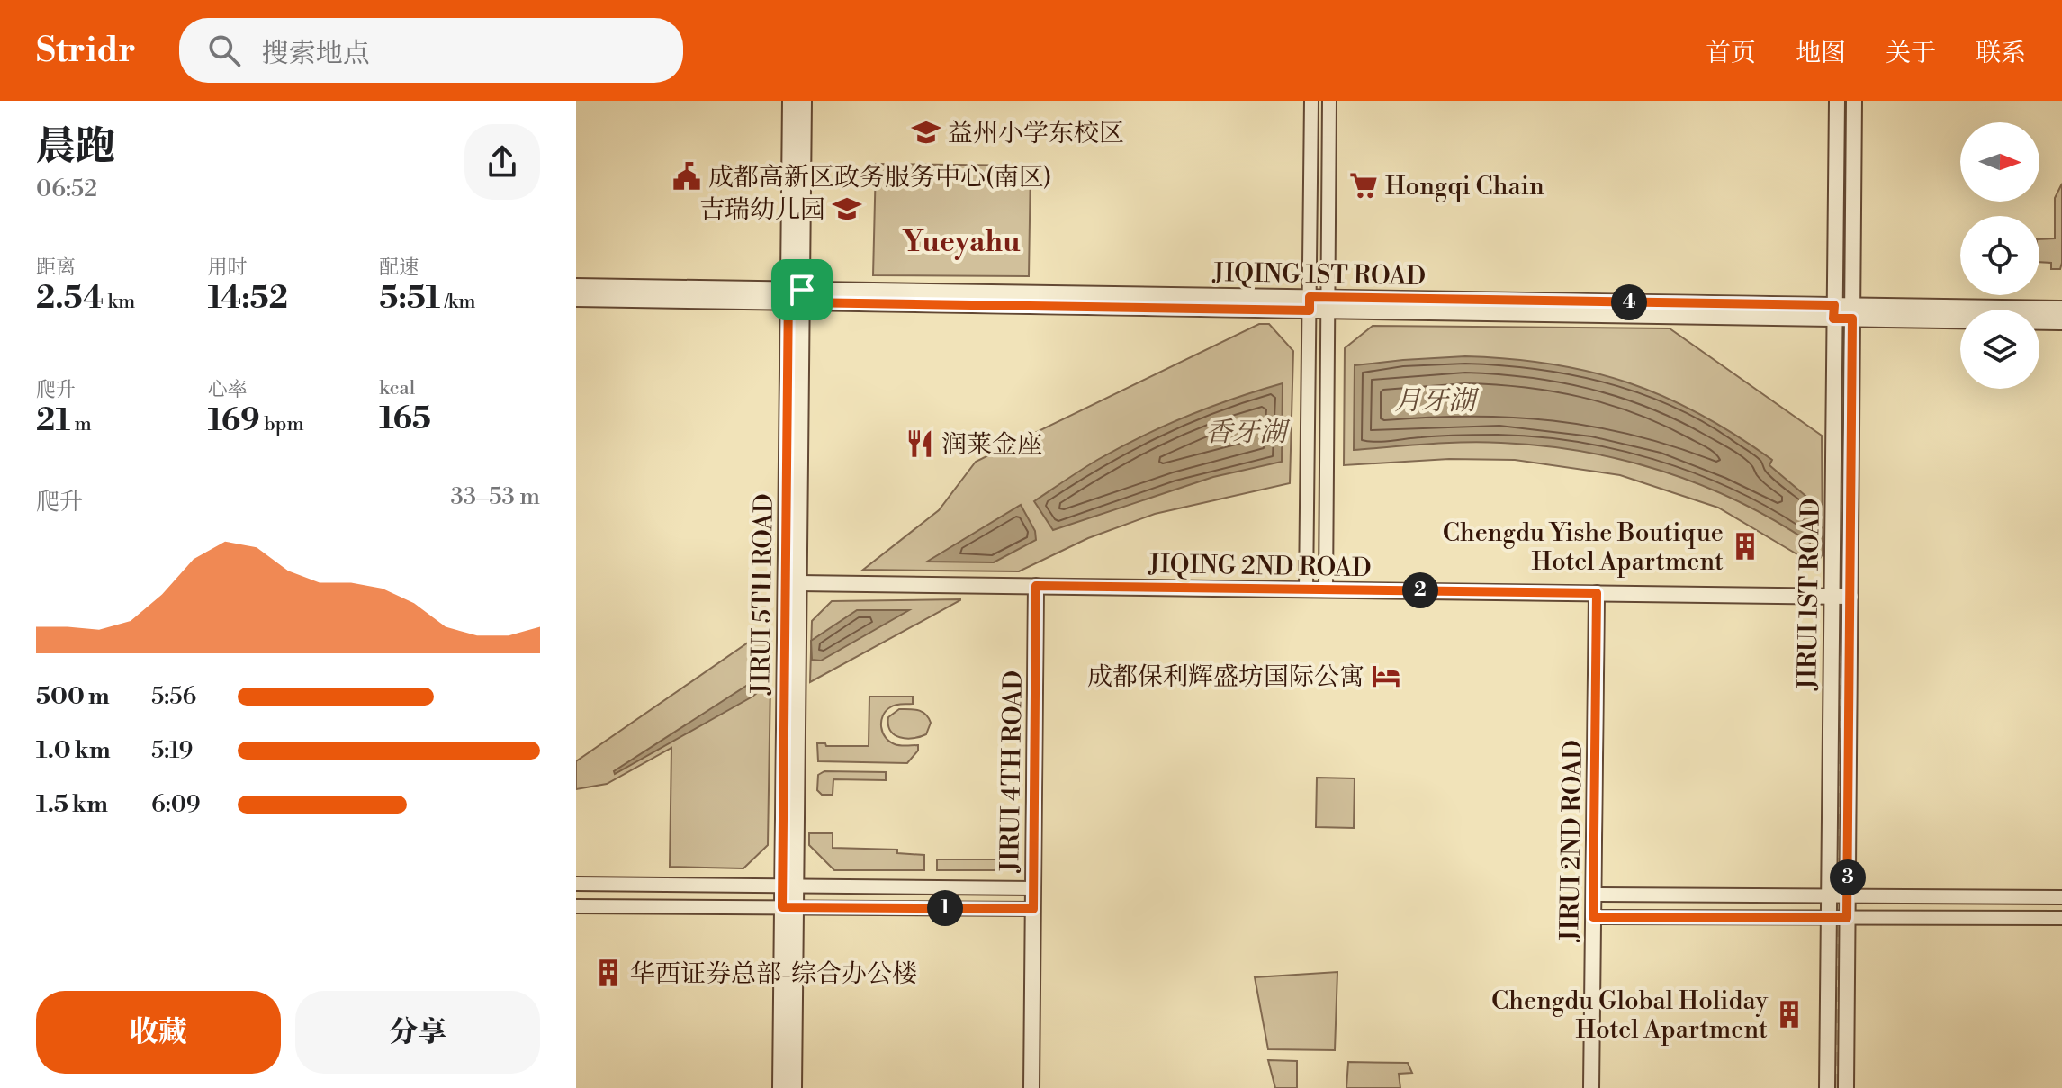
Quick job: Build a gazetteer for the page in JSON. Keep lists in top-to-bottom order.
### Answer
{
  "streets": {
    "street": [
      "JIQING 1ST ROAD",
      "JIQING 2ND ROAD",
      "JIRUI 5TH ROAD",
      "JIRUI 1ST ROAD",
      "JIRUI 4TH ROAD",
      "JIRUI 2ND ROAD"
    ]
  },
  "crossings": [
    ["JIQING 1ST ROAD", "JIRUI 5TH ROAD"],
    ["JIQING 1ST ROAD", "JIRUI 1ST ROAD"],
    ["JIQING 2ND ROAD", "JIRUI 5TH ROAD"],
    ["JIQING 2ND ROAD", "JIRUI 1ST ROAD"],
    ["JIQING 2ND ROAD", "JIRUI 4TH ROAD"],
    ["JIQING 2ND ROAD", "JIRUI 2ND ROAD"]
  ],
  "districts": ["Yueyahu"],
  "water": ["月牙湖", "香牙湖"],
  "places": {
    "school or university": ["益州小学东校区", "吉瑞幼儿园"],
    "public building": ["成都高新区政务服务中心(南区)"],
    "supermarket": ["Hongqi Chain"],
    "restaurant": ["润莱金座"],
    "building": ["Chengdu Yishe Boutique Hotel Apartment", "华西证券总部-综合办公楼", "Chengdu Global Holiday Hotel Apartment"],
    "hotel": ["成都保利辉盛坊国际公寓"]
  },
  "north": "right",
  "page": {
    "header": "Stridr",
    "search": "搜索地点",
    "nav": [
      "首页",
      "地图",
      "关于",
      "联系"
    ],
    "heading": ["晨跑", "06:52"],
    "stats": [
      ["距离", "2.54 km"],
      ["用时", "14:52"],
      ["配速", "5:51 /km"],
      ["爬升", "21 m"],
      ["心率", "169 bpm"],
      ["kcal", "165"]
    ],
    "pins": [
      "4",
      "2",
      "3",
      "1"
    ],
    "chart": ["爬升", "33–53 m"],
    "list": [
      {
        "name": "500 m",
        "note": "5:56"
      },
      {
        "name": "1.0 km",
        "note": "5:19"
      },
      {
        "name": "1.5 km",
        "note": "6:09"
      }
    ],
    "buttons": ["收藏", "分享"]
  }
}
